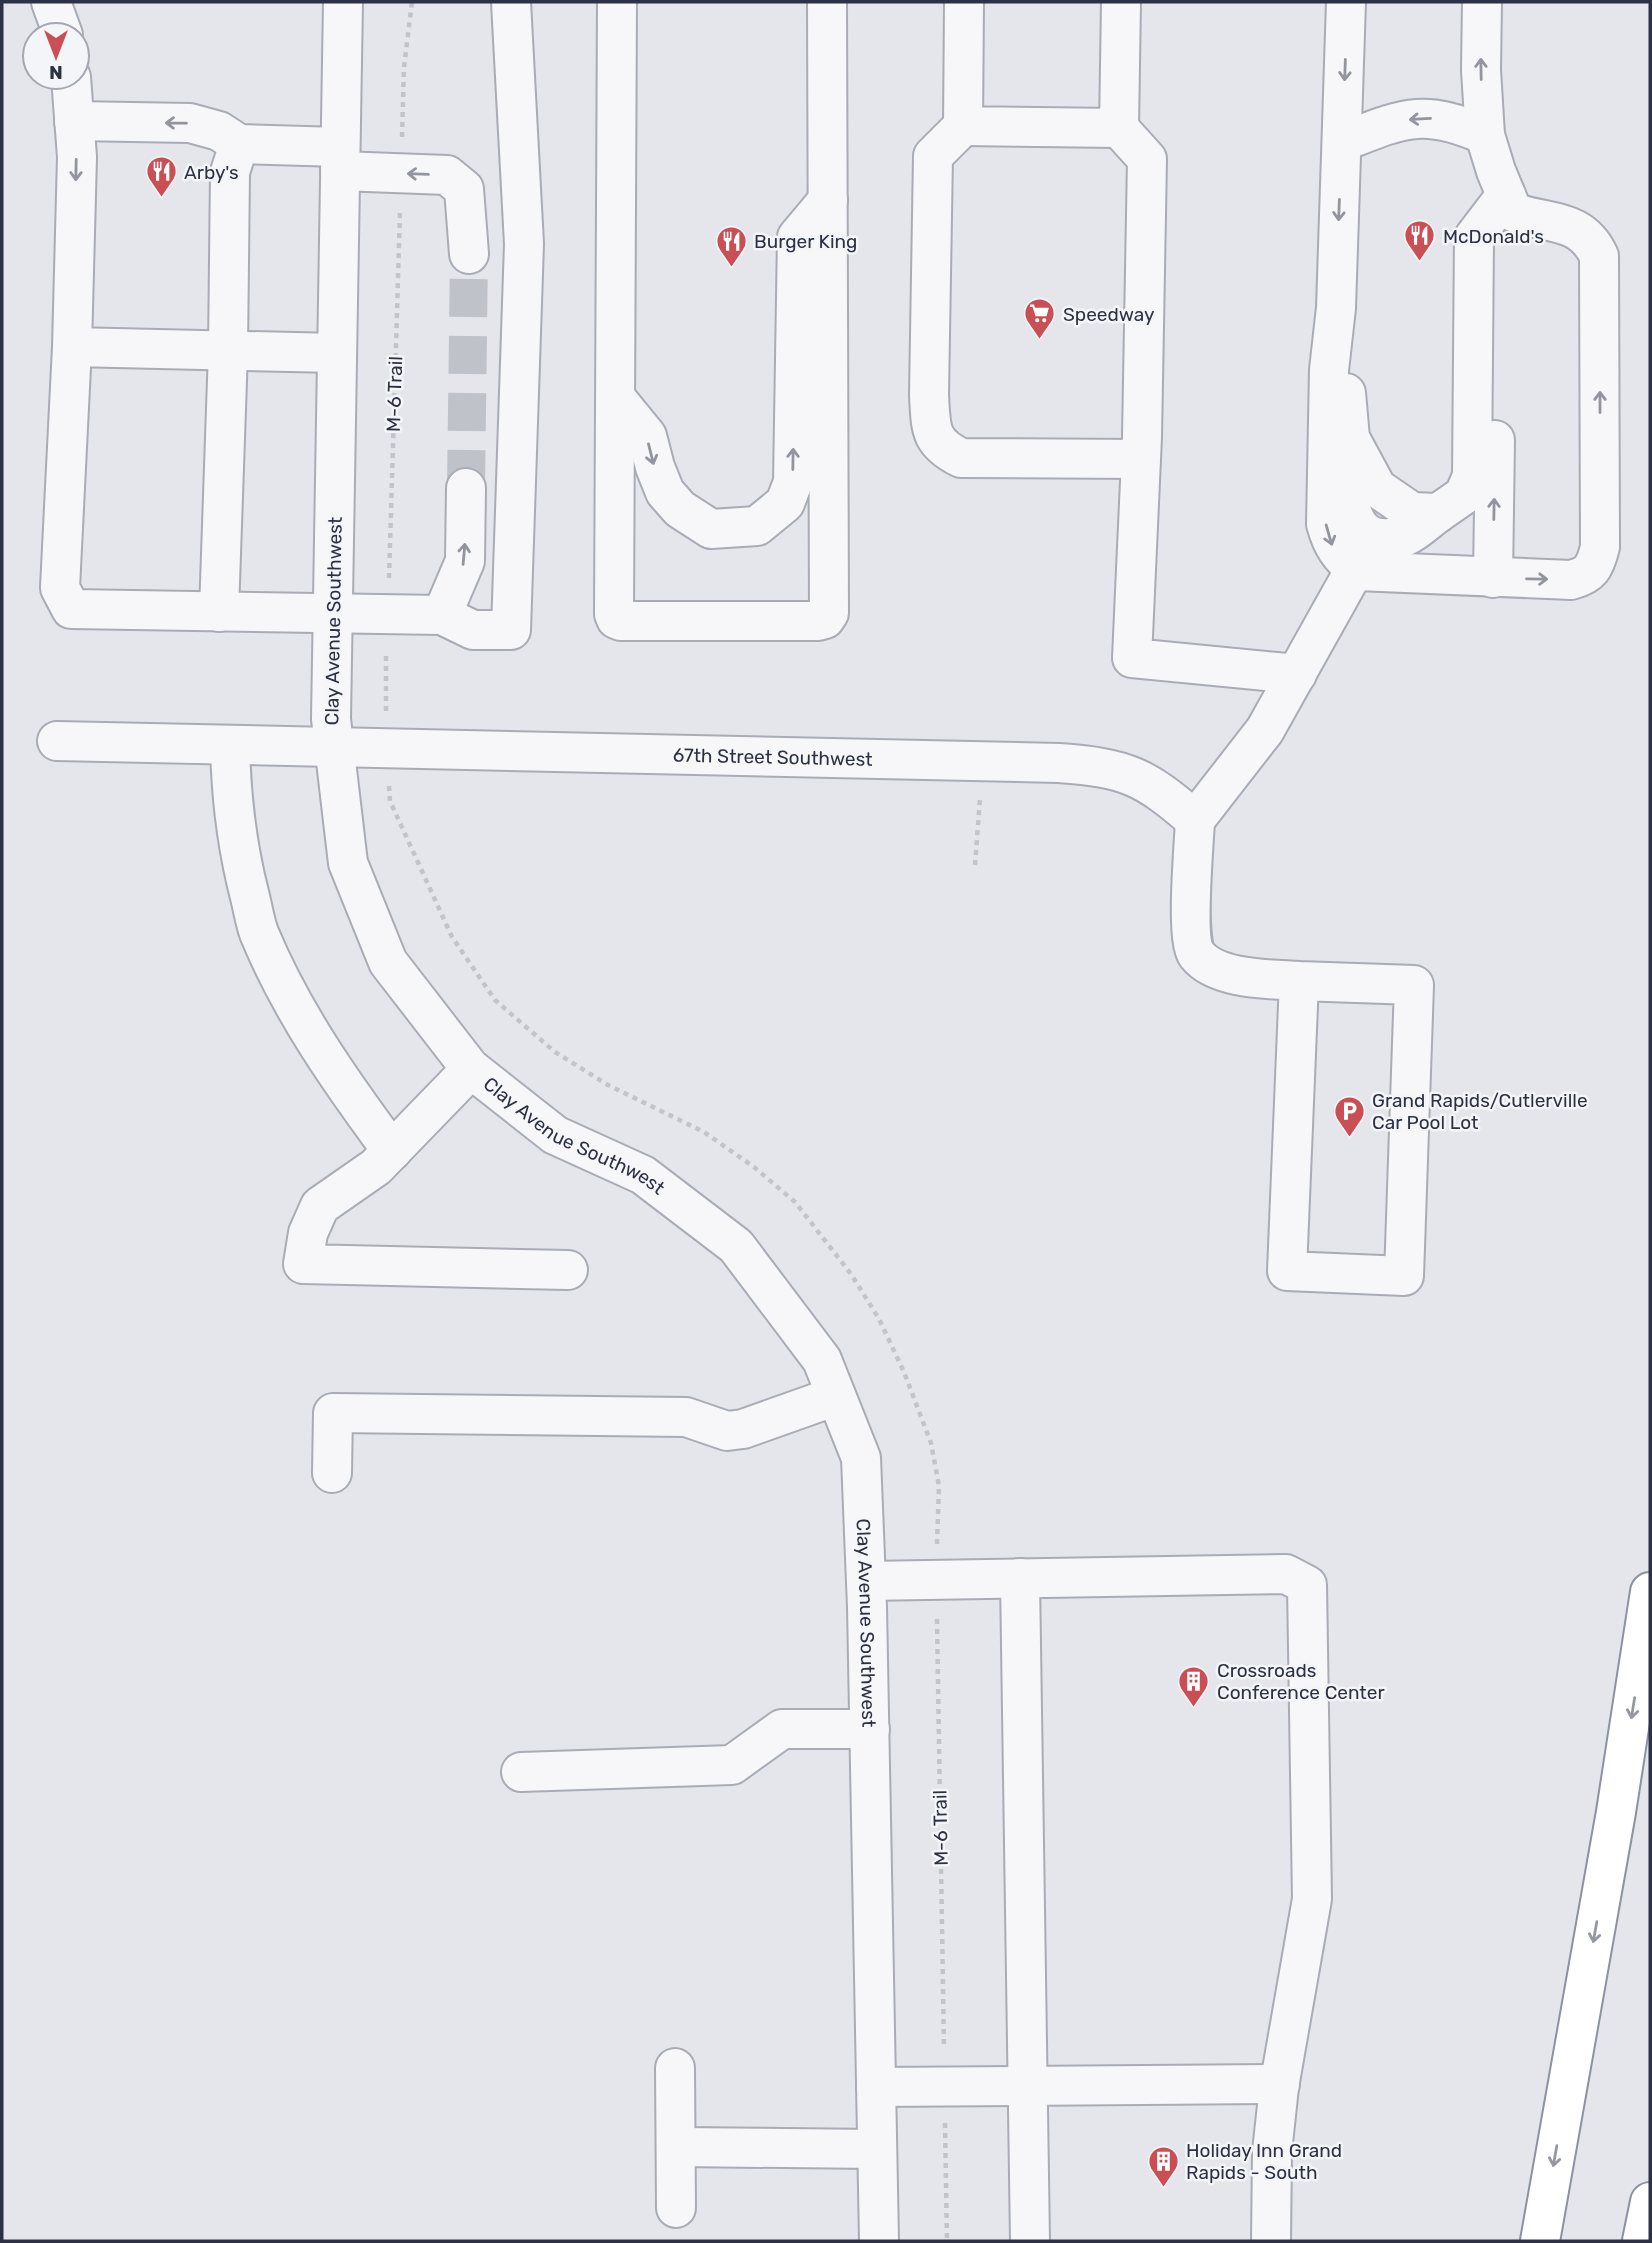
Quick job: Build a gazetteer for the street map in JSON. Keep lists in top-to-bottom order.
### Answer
{
  "streets": {
    "street": ["Clay Avenue Southwest", "67th Street Southwest"],
    "path": ["M-6 Trail"]
  },
  "crossings": [
    ["Clay Avenue Southwest", "67th Street Southwest"]
  ],
  "places": {
    "restaurant": ["Arby's", "McDonald's", "Burger King"],
    "supermarket": ["Speedway"],
    "parking": ["Grand Rapids/Cutlerville Car Pool Lot"],
    "building": ["Crossroads Conference Center", "Holiday Inn Grand Rapids - South"]
  },
  "north": "bottom"
}
